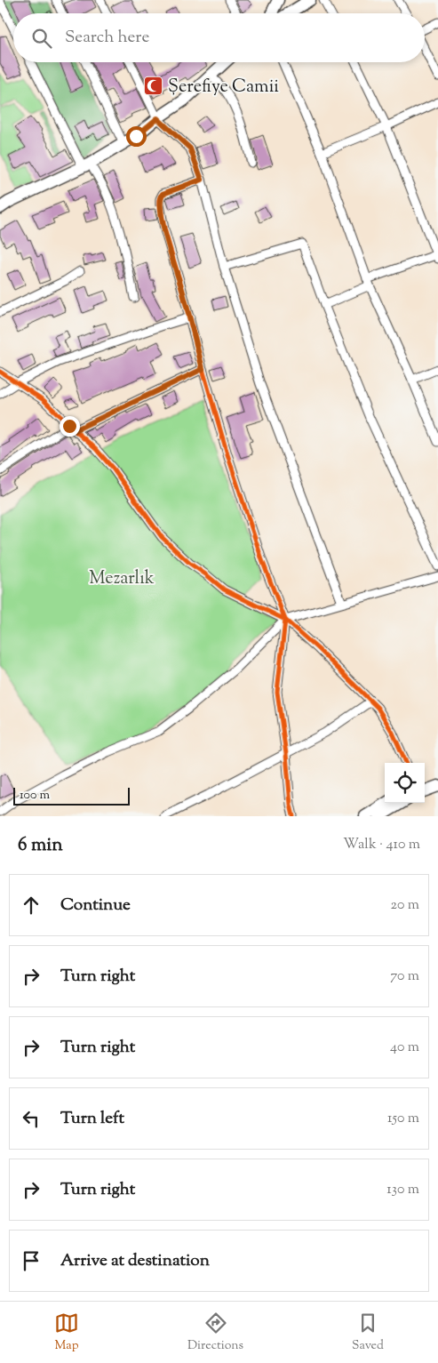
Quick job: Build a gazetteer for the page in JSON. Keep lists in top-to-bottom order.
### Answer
{
  "parks": ["Mezarlık"],
  "places": {
    "mosque": ["Şerefiye Camii"]
  },
  "scale_bar": "100 m",
  "page": {
    "search": "Search here",
    "scale": "100 m",
    "heading": ["6 min", "Walk · 410 m"],
    "list": [
      ["Continue", "20 m"],
      ["Turn right", "70 m"],
      ["Turn right", "40 m"],
      ["Turn left", "150 m"],
      ["Turn right", "130 m"],
      "Arrive at destination"
    ],
    "nav": ["Map", "Directions", "Saved"]
  }
}
